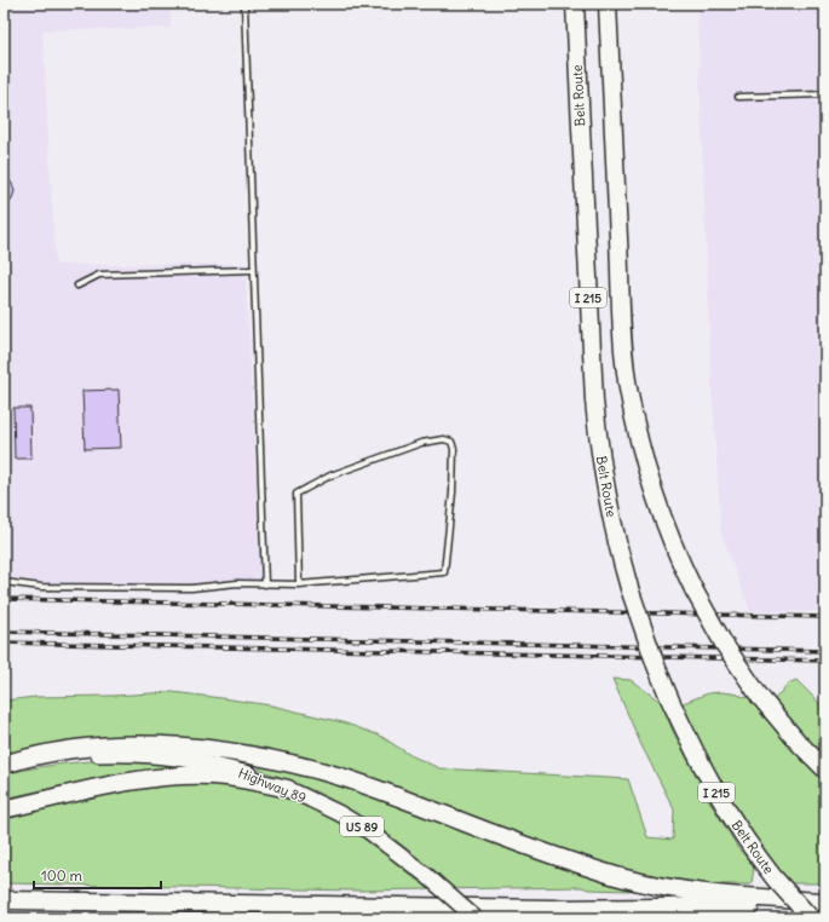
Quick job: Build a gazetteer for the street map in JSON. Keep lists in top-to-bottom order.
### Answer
{
  "streets": {
    "highway": ["Belt Route", "I 215"],
    "main road": ["Highway 89", "US 89"]
  },
  "scale_bar": "100 m"
}
